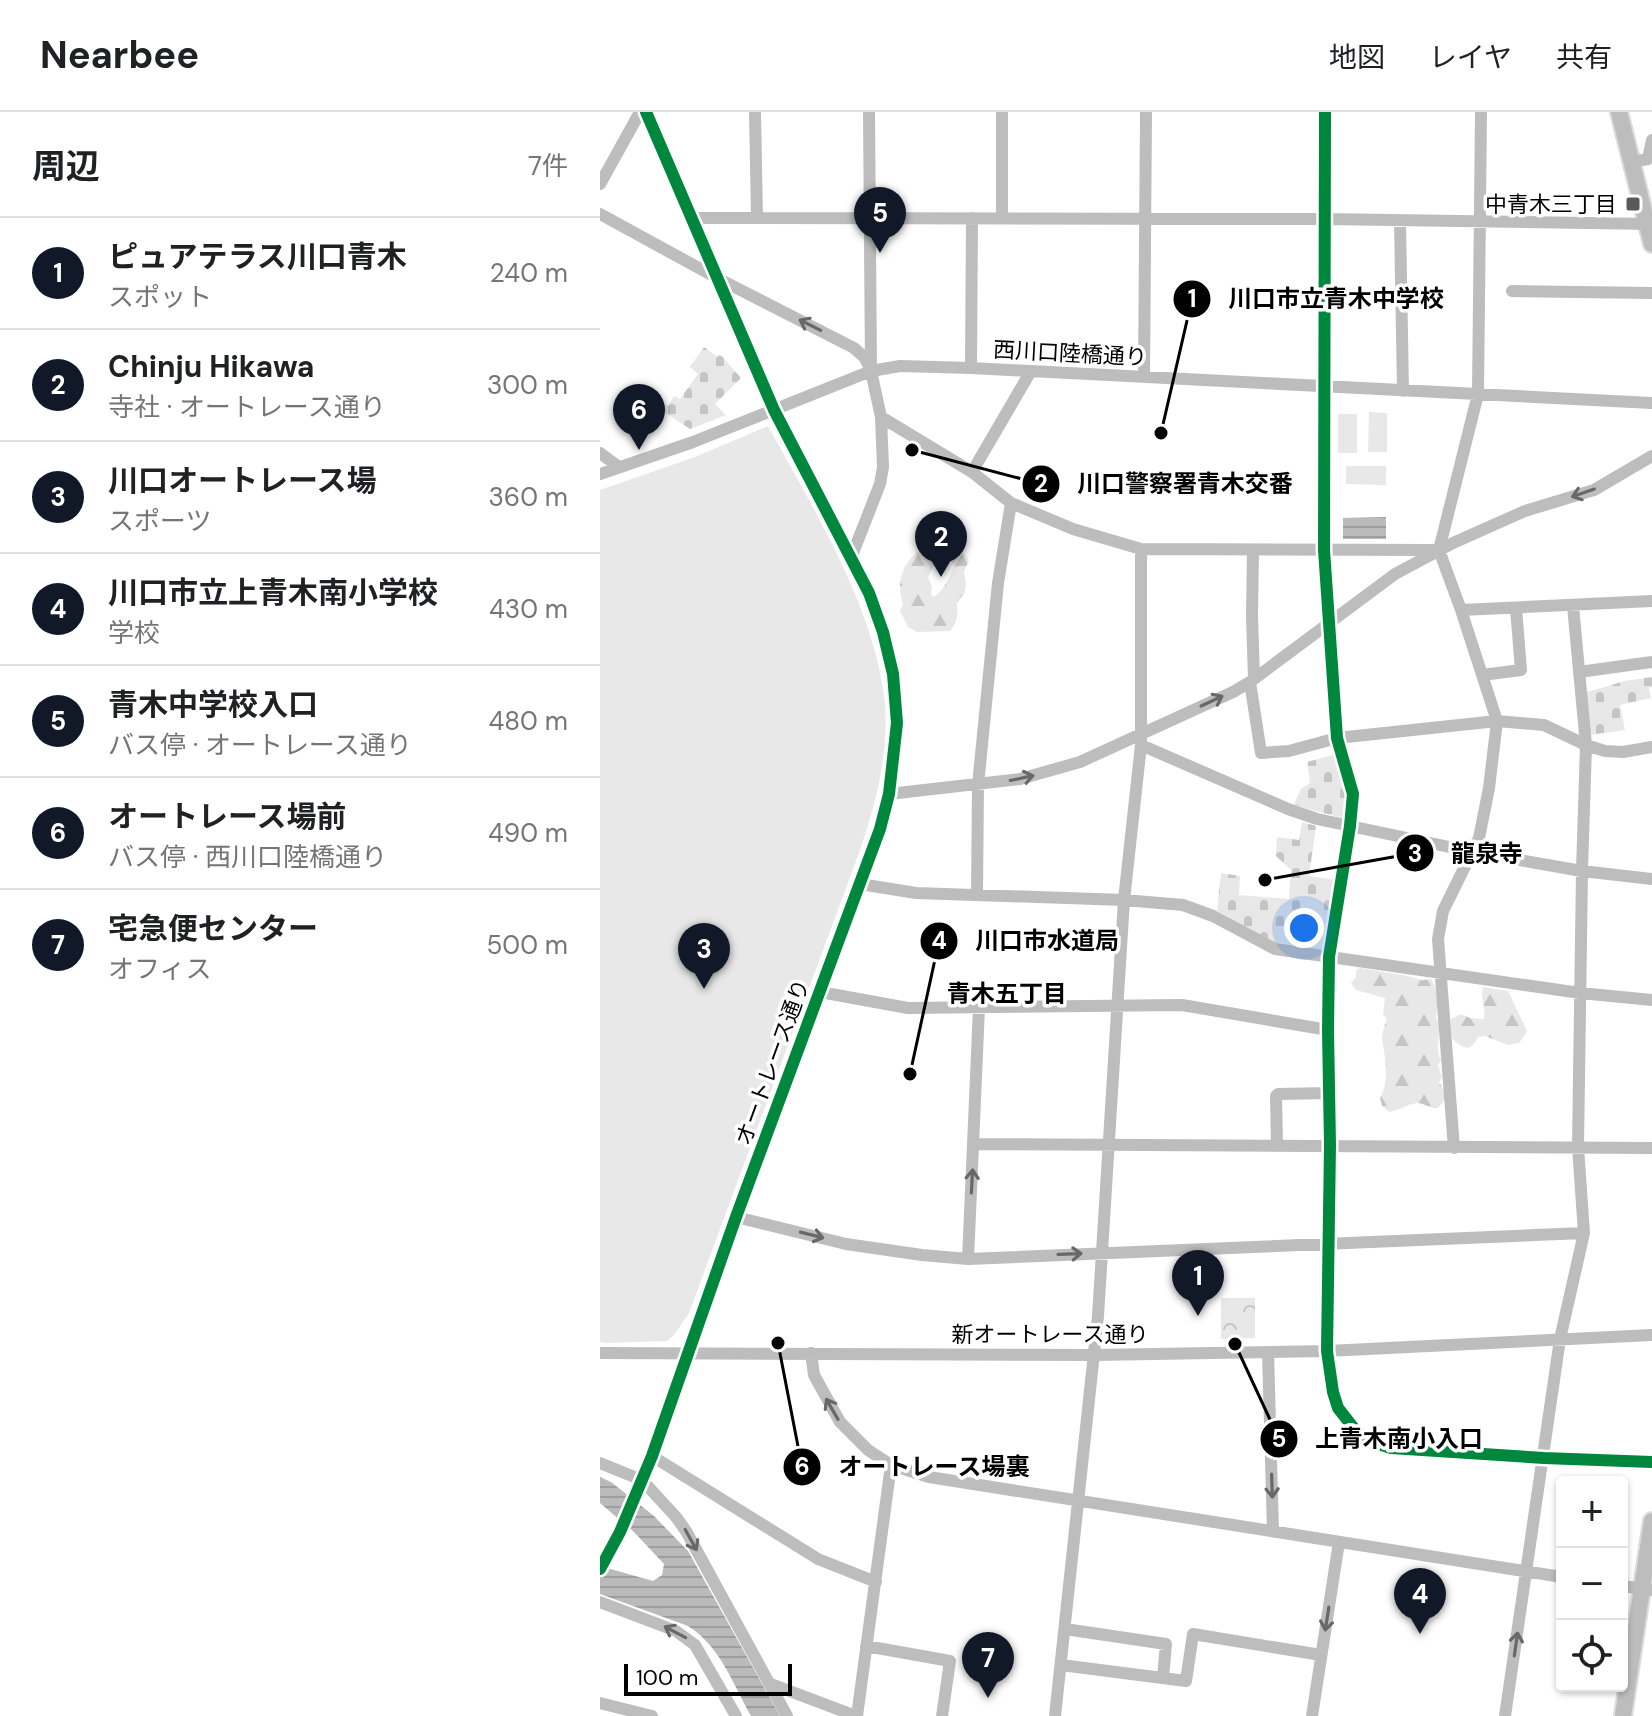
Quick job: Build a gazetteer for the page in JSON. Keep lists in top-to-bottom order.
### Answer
{
  "streets": {
    "street": ["西川口陸橋通り", "オートレース通り", "新オートレース通り"]
  },
  "crossings": [
    ["西川口陸橋通り", "オートレース通り"],
    ["オートレース通り", "新オートレース通り"]
  ],
  "districts": ["青木五丁目"],
  "places": {
    "transit": ["中青木三丁目"],
    "other": [
      "川口市立青木中学校",
      "川口警察署青木交番",
      "龍泉寺",
      "川口市水道局",
      "オートレース場裏",
      "上青木南小入口"
    ]
  },
  "scale_bar": "100 m",
  "page": {
    "header": "Nearbee",
    "nav": ["地図", "レイヤ", "共有"],
    "heading": ["周辺", "7件"],
    "pins": [
      "5",
      "6",
      "2",
      "3",
      "1",
      "4",
      "7"
    ],
    "list": [
      {
        "mark": "1",
        "name": "ピュアテラス川口青木",
        "note": "スポット",
        "value": "240 m"
      },
      {
        "mark": "2",
        "name": "Chinju Hikawa",
        "note": "寺社 · オートレース通り",
        "value": "300 m"
      },
      {
        "mark": "3",
        "name": "川口オートレース場",
        "note": "スポーツ",
        "value": "360 m"
      },
      {
        "mark": "4",
        "name": "川口市立上青木南小学校",
        "note": "学校",
        "value": "430 m"
      },
      {
        "mark": "5",
        "name": "青木中学校入口",
        "note": "バス停 · オートレース通り",
        "value": "480 m"
      },
      {
        "mark": "6",
        "name": "オートレース場前",
        "note": "バス停 · 西川口陸橋通り",
        "value": "490 m"
      },
      {
        "mark": "7",
        "name": "宅急便センター",
        "note": "オフィス",
        "value": "500 m"
      }
    ],
    "map_buttons": ["+", "−"],
    "scale": "100 m"
  }
}
